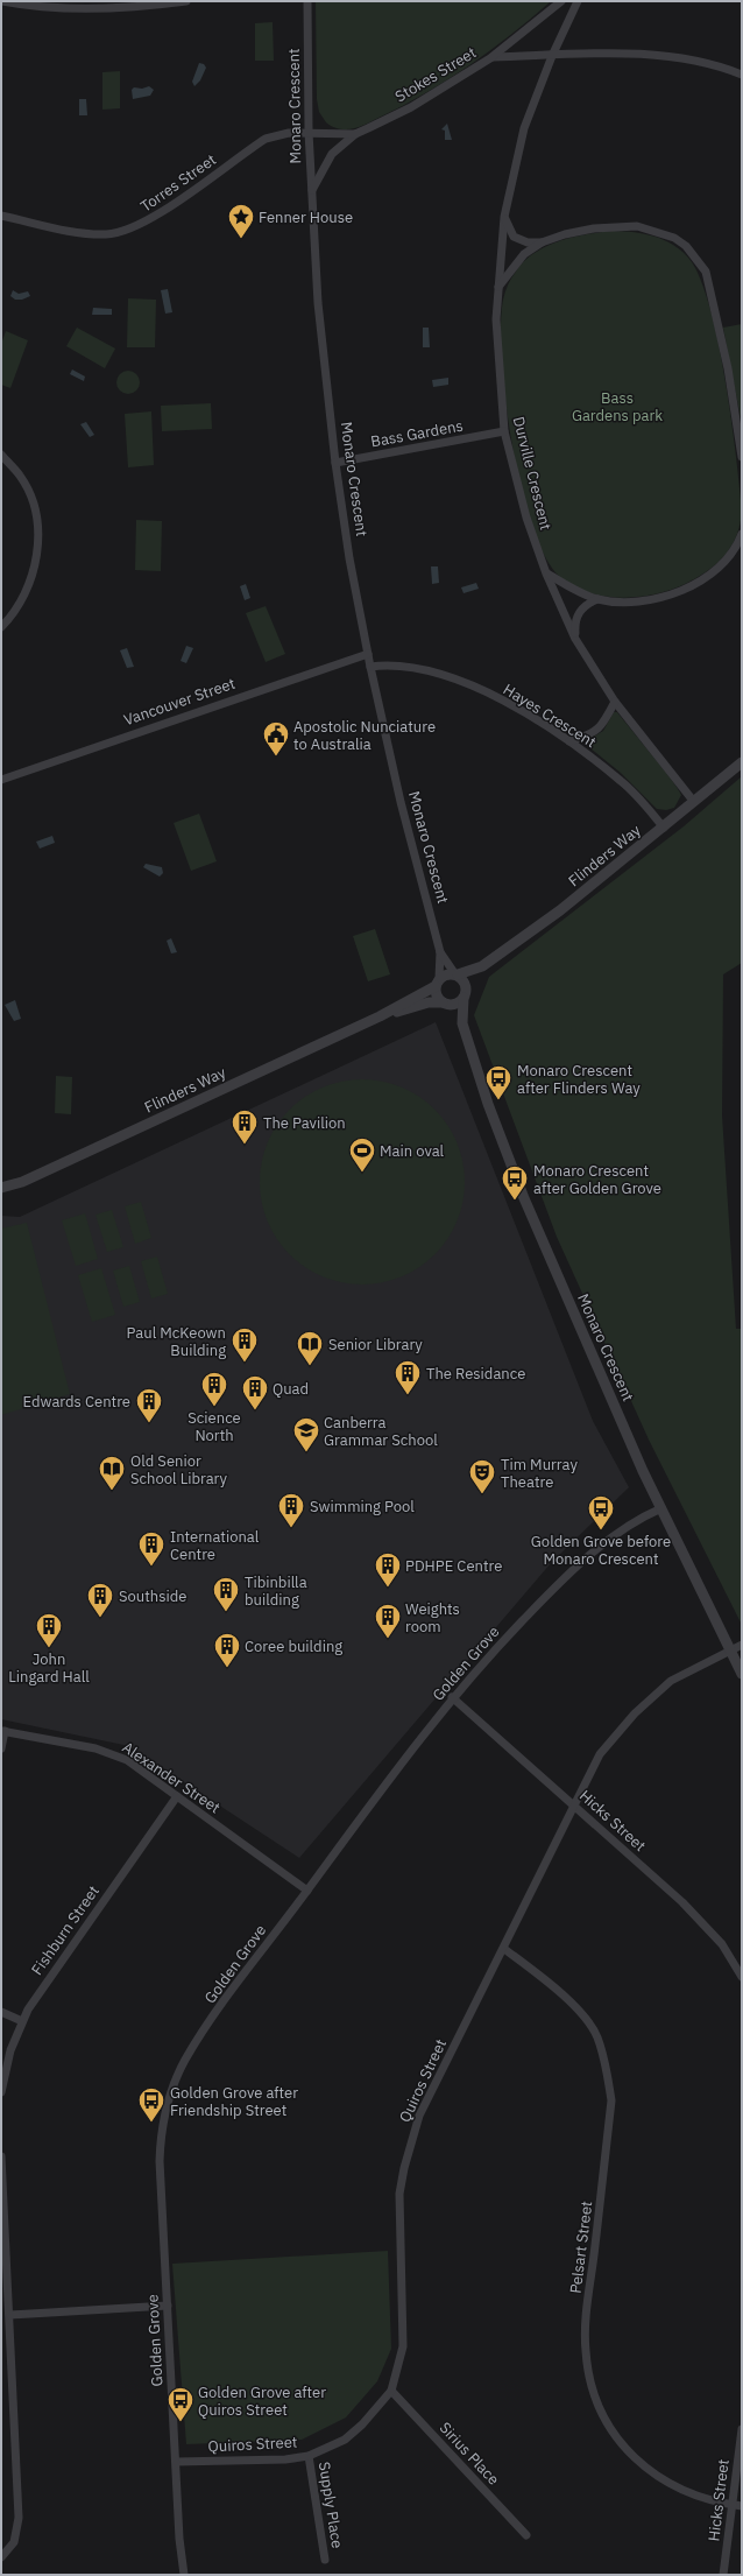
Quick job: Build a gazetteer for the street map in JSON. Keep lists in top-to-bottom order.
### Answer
{
  "streets": {
    "street": [
      "Stokes Street",
      "Monaro Crescent",
      "Torres Street",
      "Bass Gardens",
      "Durville Crescent",
      "Vancouver Street",
      "Hayes Crescent",
      "Flinders Way",
      "Golden Grove",
      "Alexander Street",
      "Hicks Street",
      "Fishburn Street",
      "Quiros Street",
      "Pelsart Street",
      "Sirius Place",
      "Supply Place"
    ]
  },
  "crossings": [
    ["Stokes Street", "Monaro Crescent"],
    ["Stokes Street", "Torres Street"],
    ["Monaro Crescent", "Torres Street"],
    ["Monaro Crescent", "Bass Gardens"],
    ["Monaro Crescent", "Vancouver Street"],
    ["Monaro Crescent", "Hayes Crescent"],
    ["Monaro Crescent", "Flinders Way"],
    ["Monaro Crescent", "Golden Grove"],
    ["Monaro Crescent", "Quiros Street"],
    ["Bass Gardens", "Durville Crescent"],
    ["Durville Crescent", "Flinders Way"],
    ["Hayes Crescent", "Flinders Way"],
    ["Golden Grove", "Alexander Street"],
    ["Golden Grove", "Hicks Street"],
    ["Golden Grove", "Quiros Street"],
    ["Alexander Street", "Fishburn Street"],
    ["Hicks Street", "Quiros Street"],
    ["Hicks Street", "Pelsart Street"],
    ["Quiros Street", "Pelsart Street"],
    ["Quiros Street", "Sirius Place"],
    ["Quiros Street", "Supply Place"]
  ],
  "parks": ["Bass Gardens park"],
  "places": {
    "place": ["Fenner House"],
    "public building": ["Apostolic Nunciature to Australia"],
    "bus stop": [
      "Monaro Crescent after Flinders Way",
      "Monaro Crescent after Golden Grove",
      "Golden Grove before Monaro Crescent",
      "Golden Grove after Friendship Street",
      "Golden Grove after Quiros Street"
    ],
    "building": [
      "The Pavilion",
      "Paul McKeown Building",
      "The Residance",
      "Science North",
      "Quad",
      "Edwards Centre",
      "Swimming Pool",
      "International Centre",
      "PDHPE Centre",
      "Tibinbilla building",
      "Southside",
      "Weights room",
      "John Lingard Hall",
      "Coree building"
    ],
    "sports": ["Main oval"],
    "library": ["Senior Library", "Old Senior School Library"],
    "school or university": ["Canberra Grammar School"],
    "theatre": ["Tim Murray Theatre"]
  }
}
